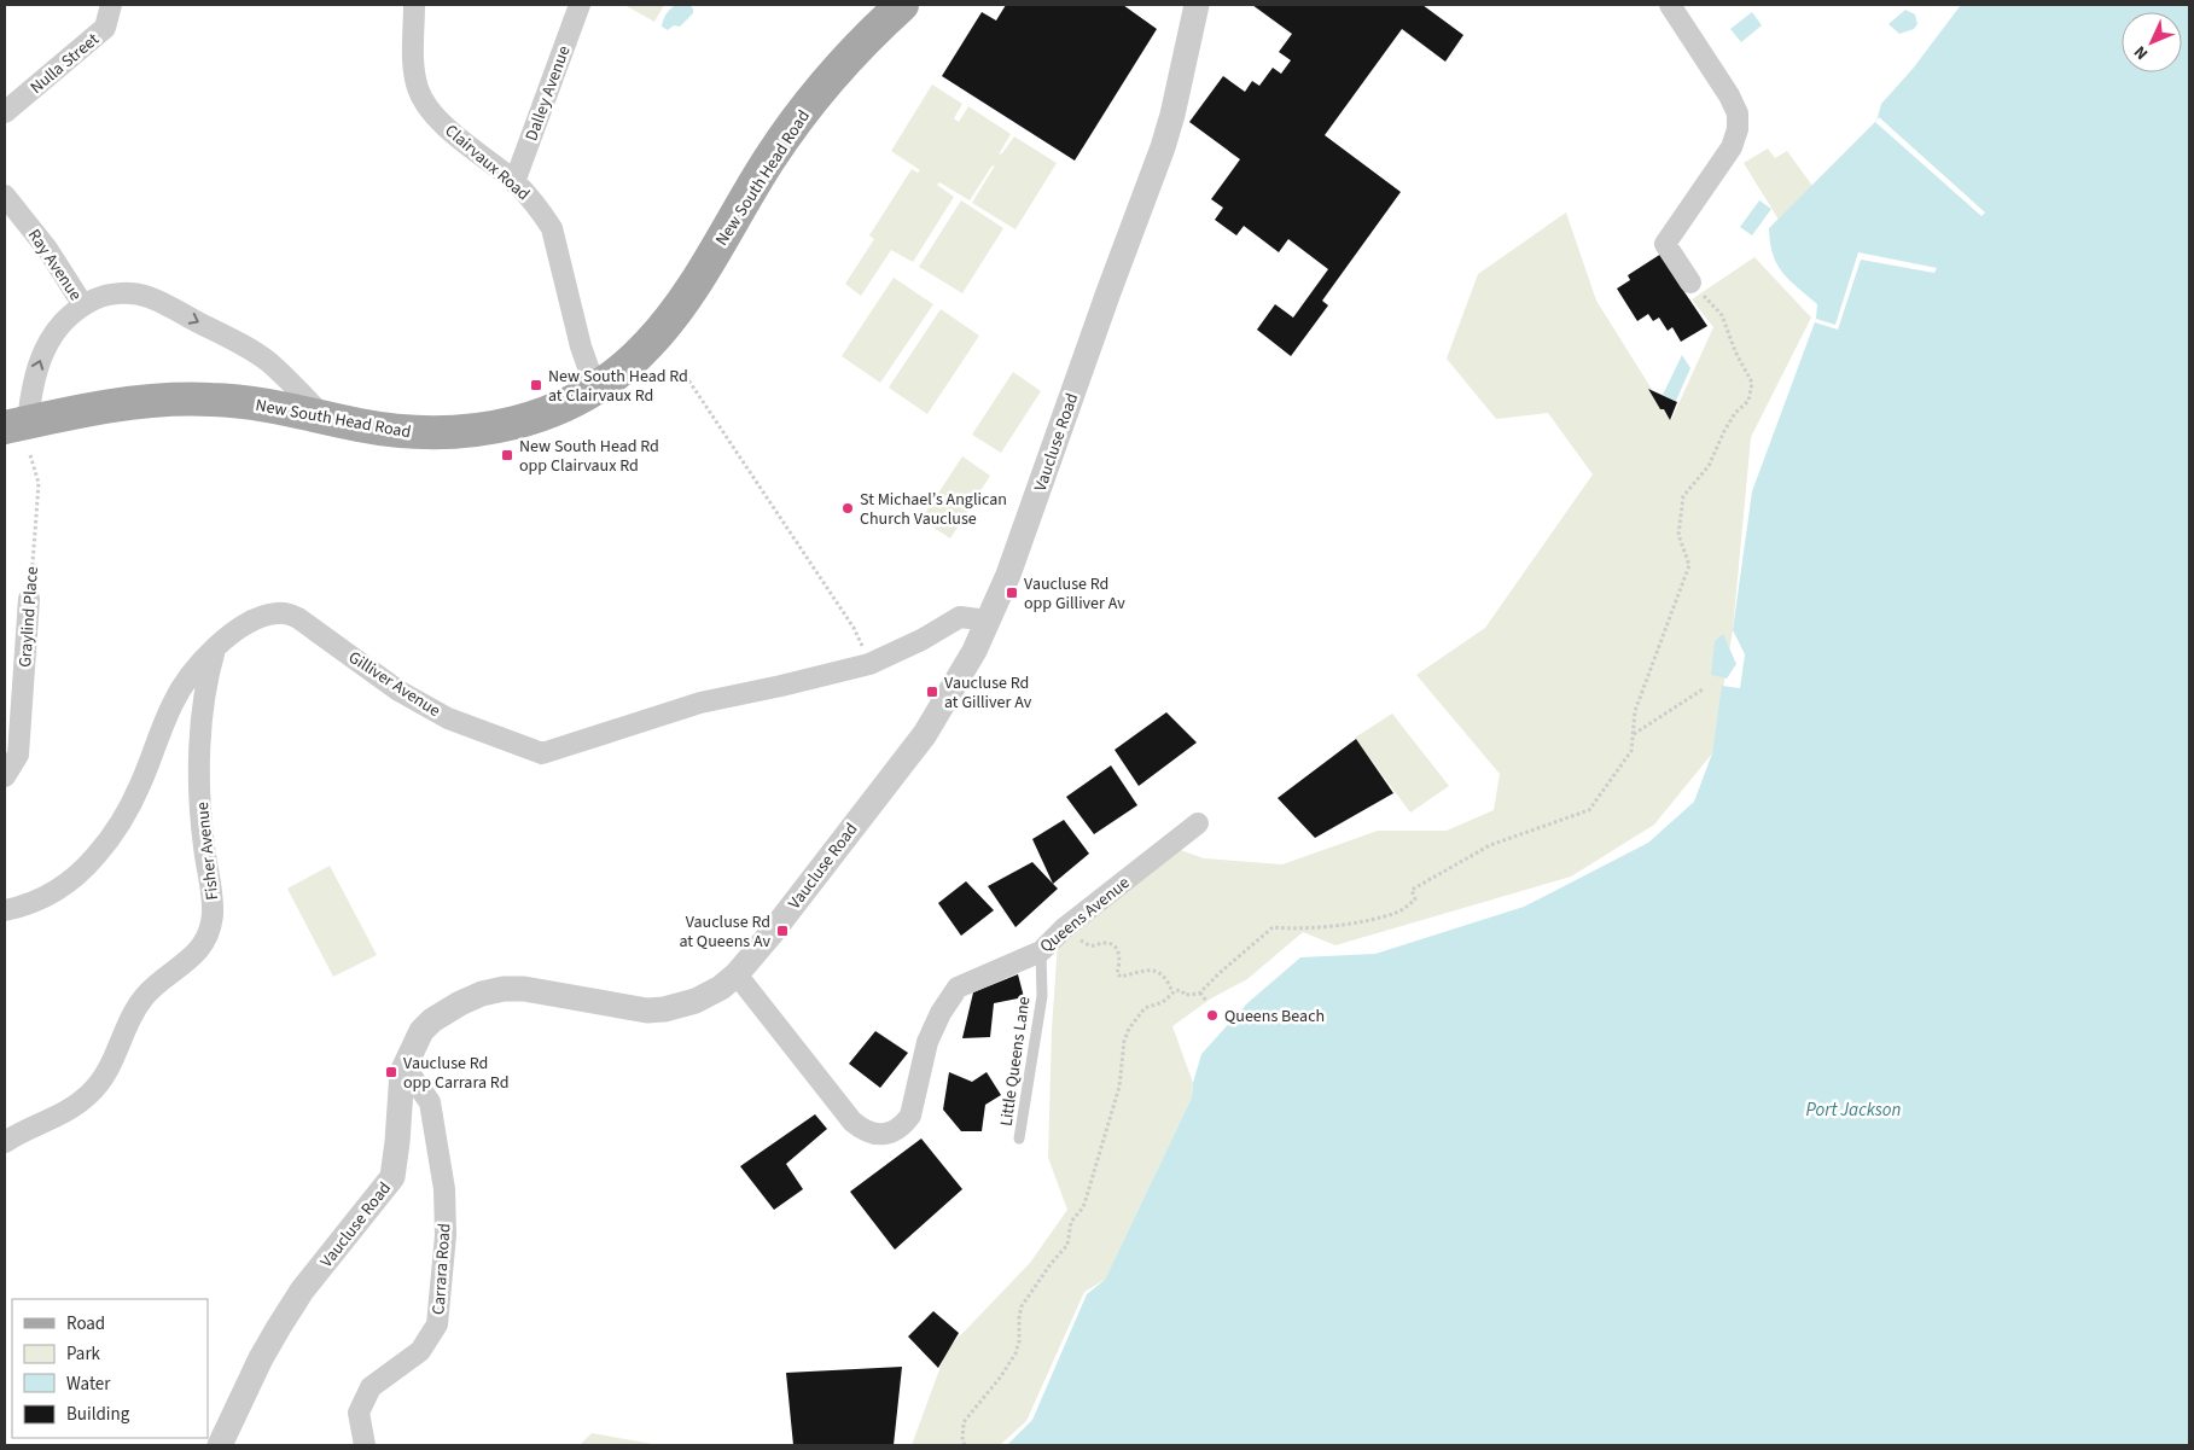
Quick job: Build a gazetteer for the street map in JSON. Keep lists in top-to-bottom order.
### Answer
{
  "streets": {
    "main road": ["New South Head Road"],
    "street": [
      "Nulla Street",
      "Dalley Avenue",
      "Clairvaux Road",
      "Ray Avenue",
      "Vaucluse Road",
      "Graylind Place",
      "Gilliver Avenue",
      "Fisher Avenue",
      "Queens Avenue",
      "Carrara Road"
    ],
    "lane": ["Little Queens Lane"]
  },
  "crossings": [
    ["Dalley Avenue", "Clairvaux Road"],
    ["Clairvaux Road", "New South Head Road"],
    ["Vaucluse Road", "Gilliver Avenue"],
    ["Vaucluse Road", "Queens Avenue"],
    ["Vaucluse Road", "Carrara Road"],
    ["Gilliver Avenue", "Fisher Avenue"],
    ["Queens Avenue", "Little Queens Lane"]
  ],
  "water": ["Port Jackson"],
  "places": {
    "transit": [
      "New South Head Rd at Clairvaux Rd",
      "New South Head Rd opp Clairvaux Rd",
      "Vaucluse Rd opp Gilliver Av",
      "Vaucluse Rd at Gilliver Av",
      "Vaucluse Rd at Queens Av",
      "Vaucluse Rd opp Carrara Rd"
    ],
    "other": ["St Michael’s Anglican Church Vaucluse", "Queens Beach"]
  },
  "legend": [
    "Road",
    "Park",
    "Water",
    "Building"
  ],
  "north": "bottom left"
}
